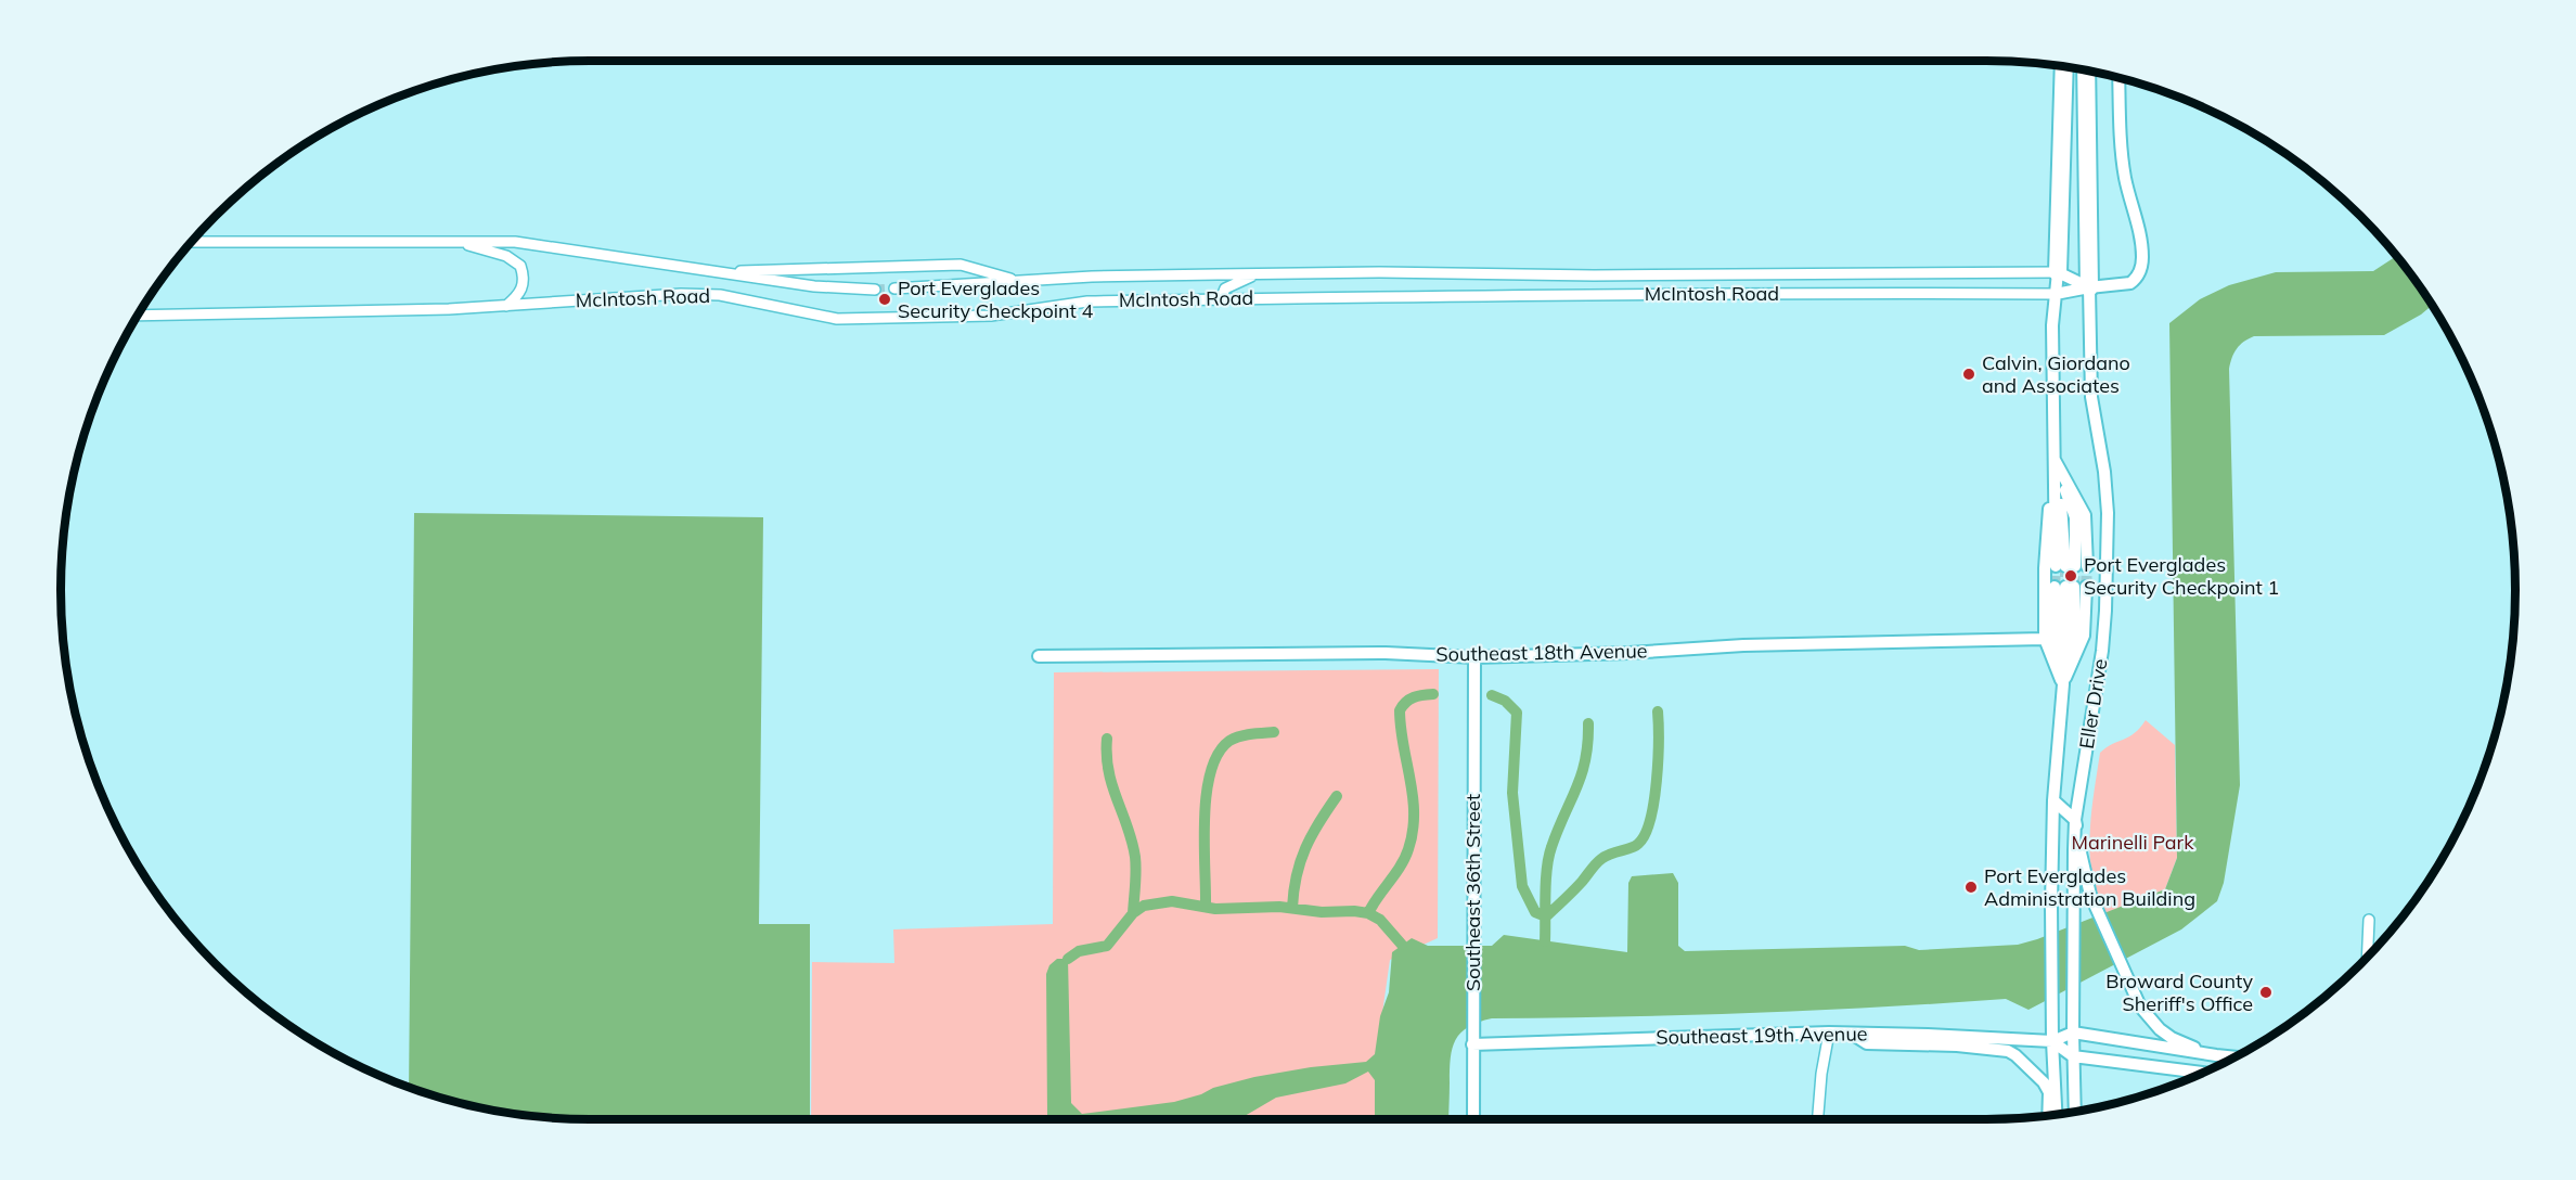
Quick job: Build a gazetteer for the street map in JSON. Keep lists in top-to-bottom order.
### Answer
{
  "streets": {
    "street": [
      "McIntosh Road",
      "Southeast 18th Avenue",
      "Eller Drive",
      "Southeast 36th Street",
      "Southeast 19th Avenue"
    ]
  },
  "crossings": [
    ["McIntosh Road", "Eller Drive"],
    ["Southeast 18th Avenue", "Eller Drive"],
    ["Southeast 18th Avenue", "Southeast 36th Street"],
    ["Eller Drive", "Southeast 19th Avenue"],
    ["Southeast 36th Street", "Southeast 19th Avenue"]
  ],
  "parks": ["Marinelli Park"],
  "places": [
    "Port Everglades Security Checkpoint 4",
    "Calvin, Giordano and Associates",
    "Port Everglades Security Checkpoint 1",
    "Port Everglades Administration Building",
    "Broward County Sheriff's Office"
  ]
}
